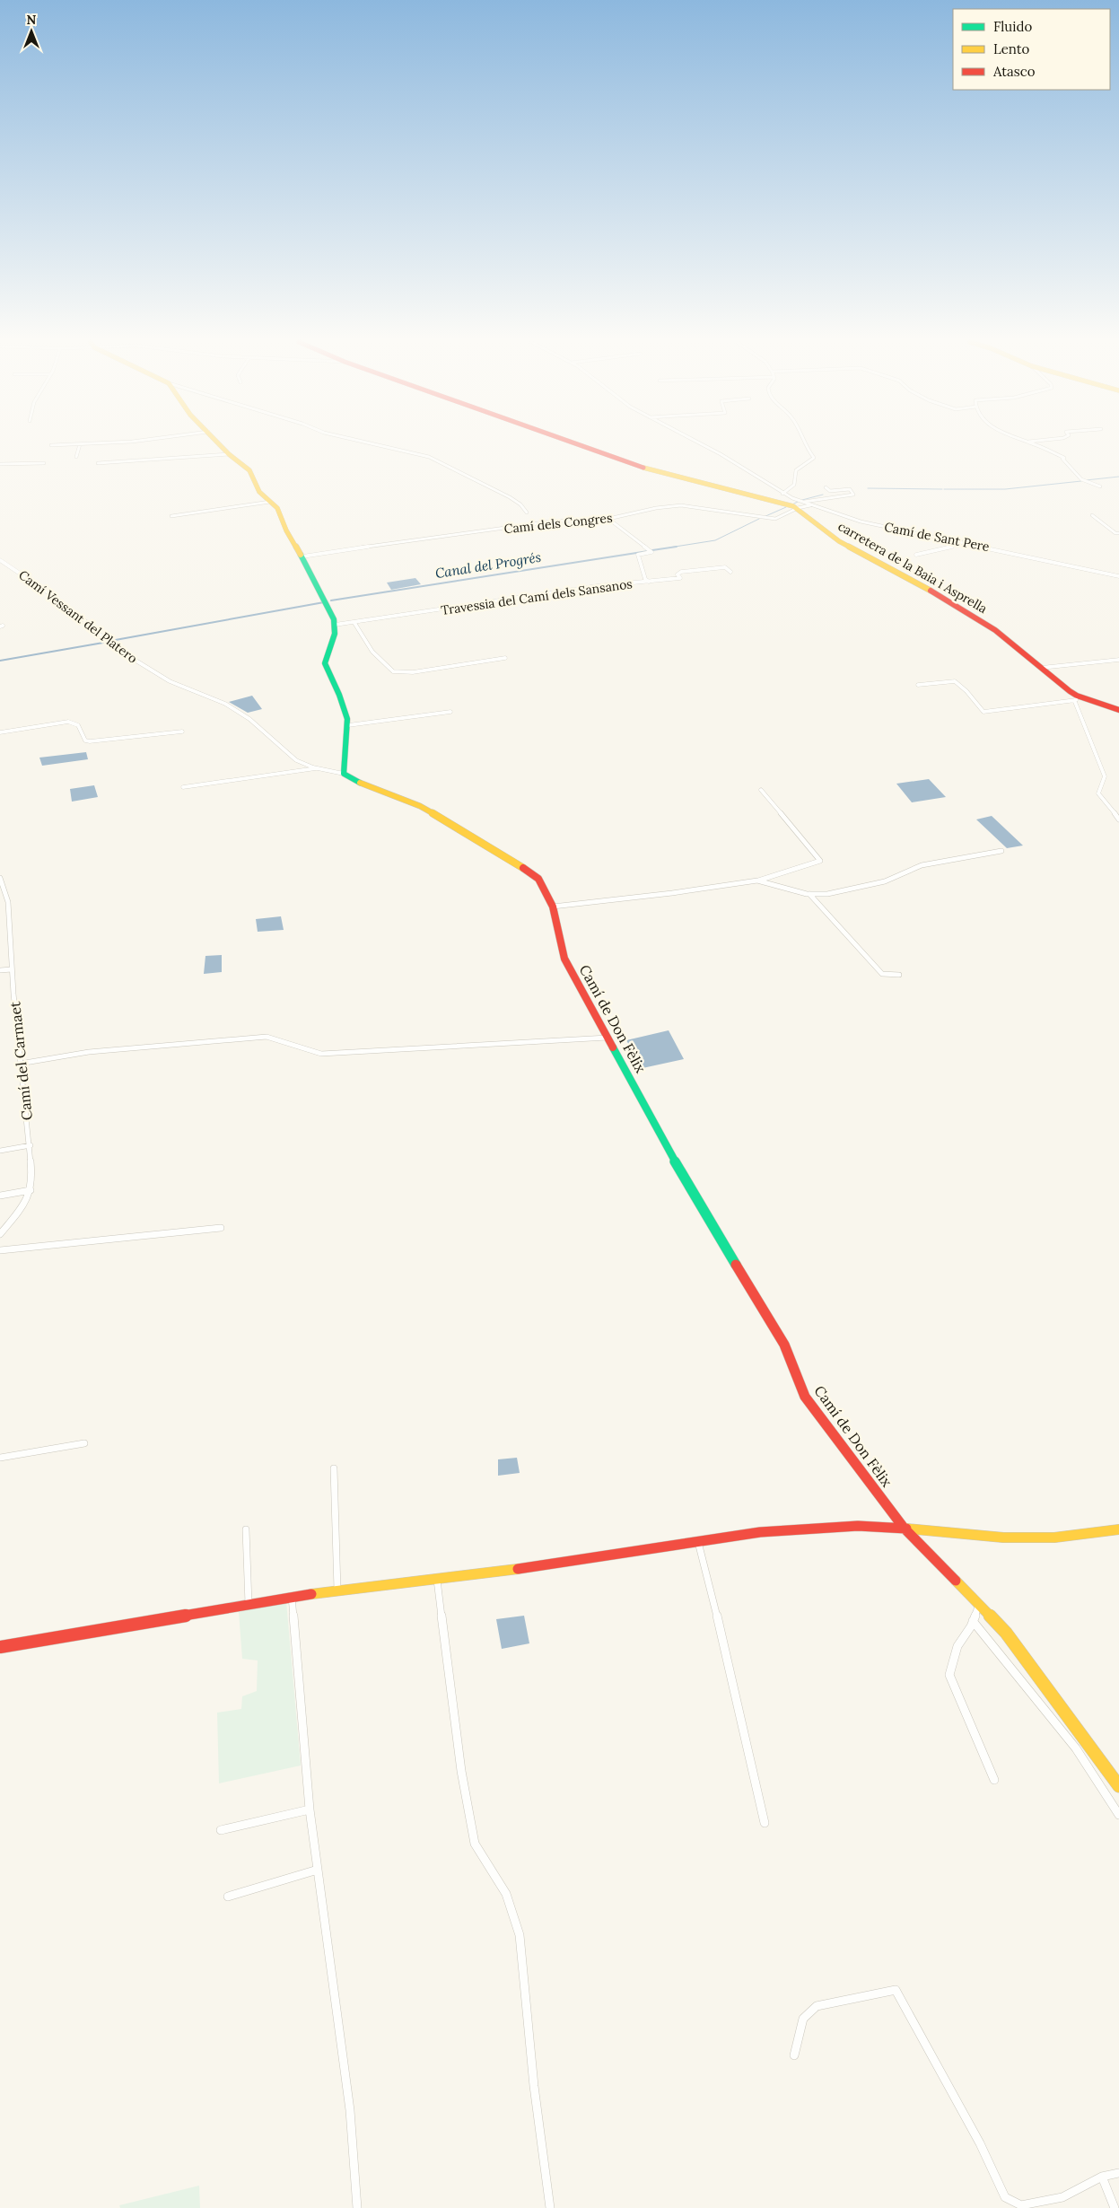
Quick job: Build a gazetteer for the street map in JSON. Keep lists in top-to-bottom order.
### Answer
{
  "streets": {
    "street": [
      "Camí dels Congres",
      "Camí de Sant Pere",
      "carretera de la Baia i Asprella",
      "Travessia del Camí dels Sansanos",
      "Camí Vessant del Platero",
      "Camí de Don Fèlix",
      "Camí del Carmaet"
    ]
  },
  "crossings": [
    ["Camí dels Congres", "Camí de Sant Pere"],
    ["Camí dels Congres", "carretera de la Baia i Asprella"],
    ["Camí de Sant Pere", "carretera de la Baia i Asprella"],
    ["Camí Vessant del Platero", "Camí de Don Fèlix"]
  ],
  "water": ["Canal del Progrés"],
  "legend": ["Fluido", "Lento", "Atasco"],
  "north": "top"
}
